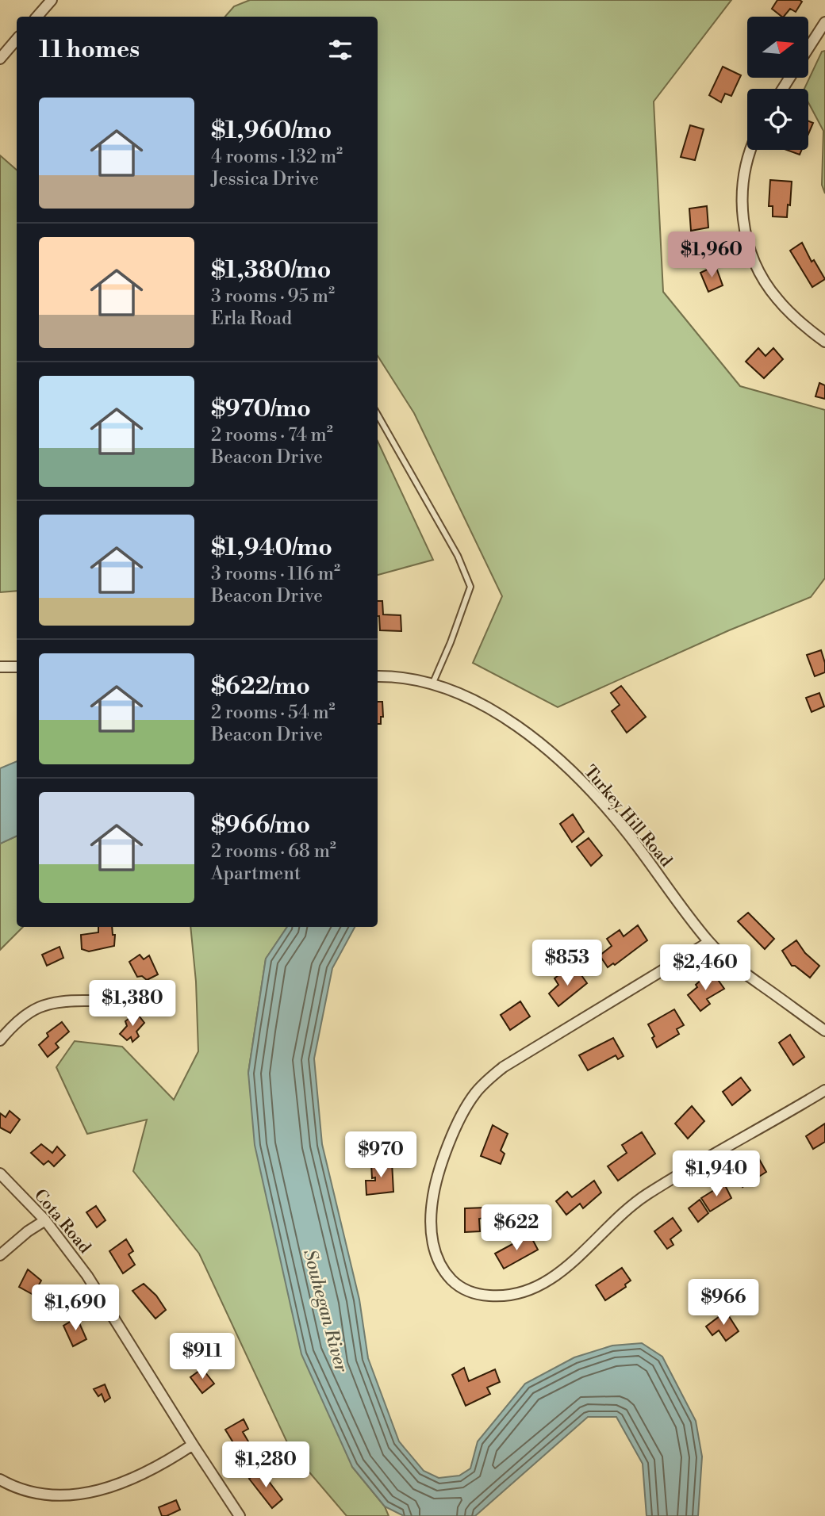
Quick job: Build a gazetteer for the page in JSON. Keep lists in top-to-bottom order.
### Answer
{
  "streets": {
    "street": ["Turkey Hill Road", "Cota Road"]
  },
  "water": ["Souhegan River"],
  "north": "right",
  "page": {
    "heading": "11 homes",
    "list": [
      {
        "name": "$1,960/mo",
        "note": "4 rooms · 132 m² · Jessica Drive"
      },
      {
        "name": "$1,380/mo",
        "note": "3 rooms · 95 m² · Erla Road"
      },
      {
        "name": "$970/mo",
        "note": "2 rooms · 74 m² · Beacon Drive"
      },
      {
        "name": "$1,940/mo",
        "note": "3 rooms · 116 m² · Beacon Drive"
      },
      {
        "name": "$622/mo",
        "note": "2 rooms · 54 m² · Beacon Drive"
      },
      {
        "name": "$966/mo",
        "note": "2 rooms · 68 m² · Apartment"
      }
    ],
    "price": [
      "$1,960",
      "$853",
      "$2,460",
      "$1,380",
      "$970",
      "$1,940",
      "$622",
      "$966",
      "$1,690",
      "$911",
      "$1,280"
    ]
  }
}
